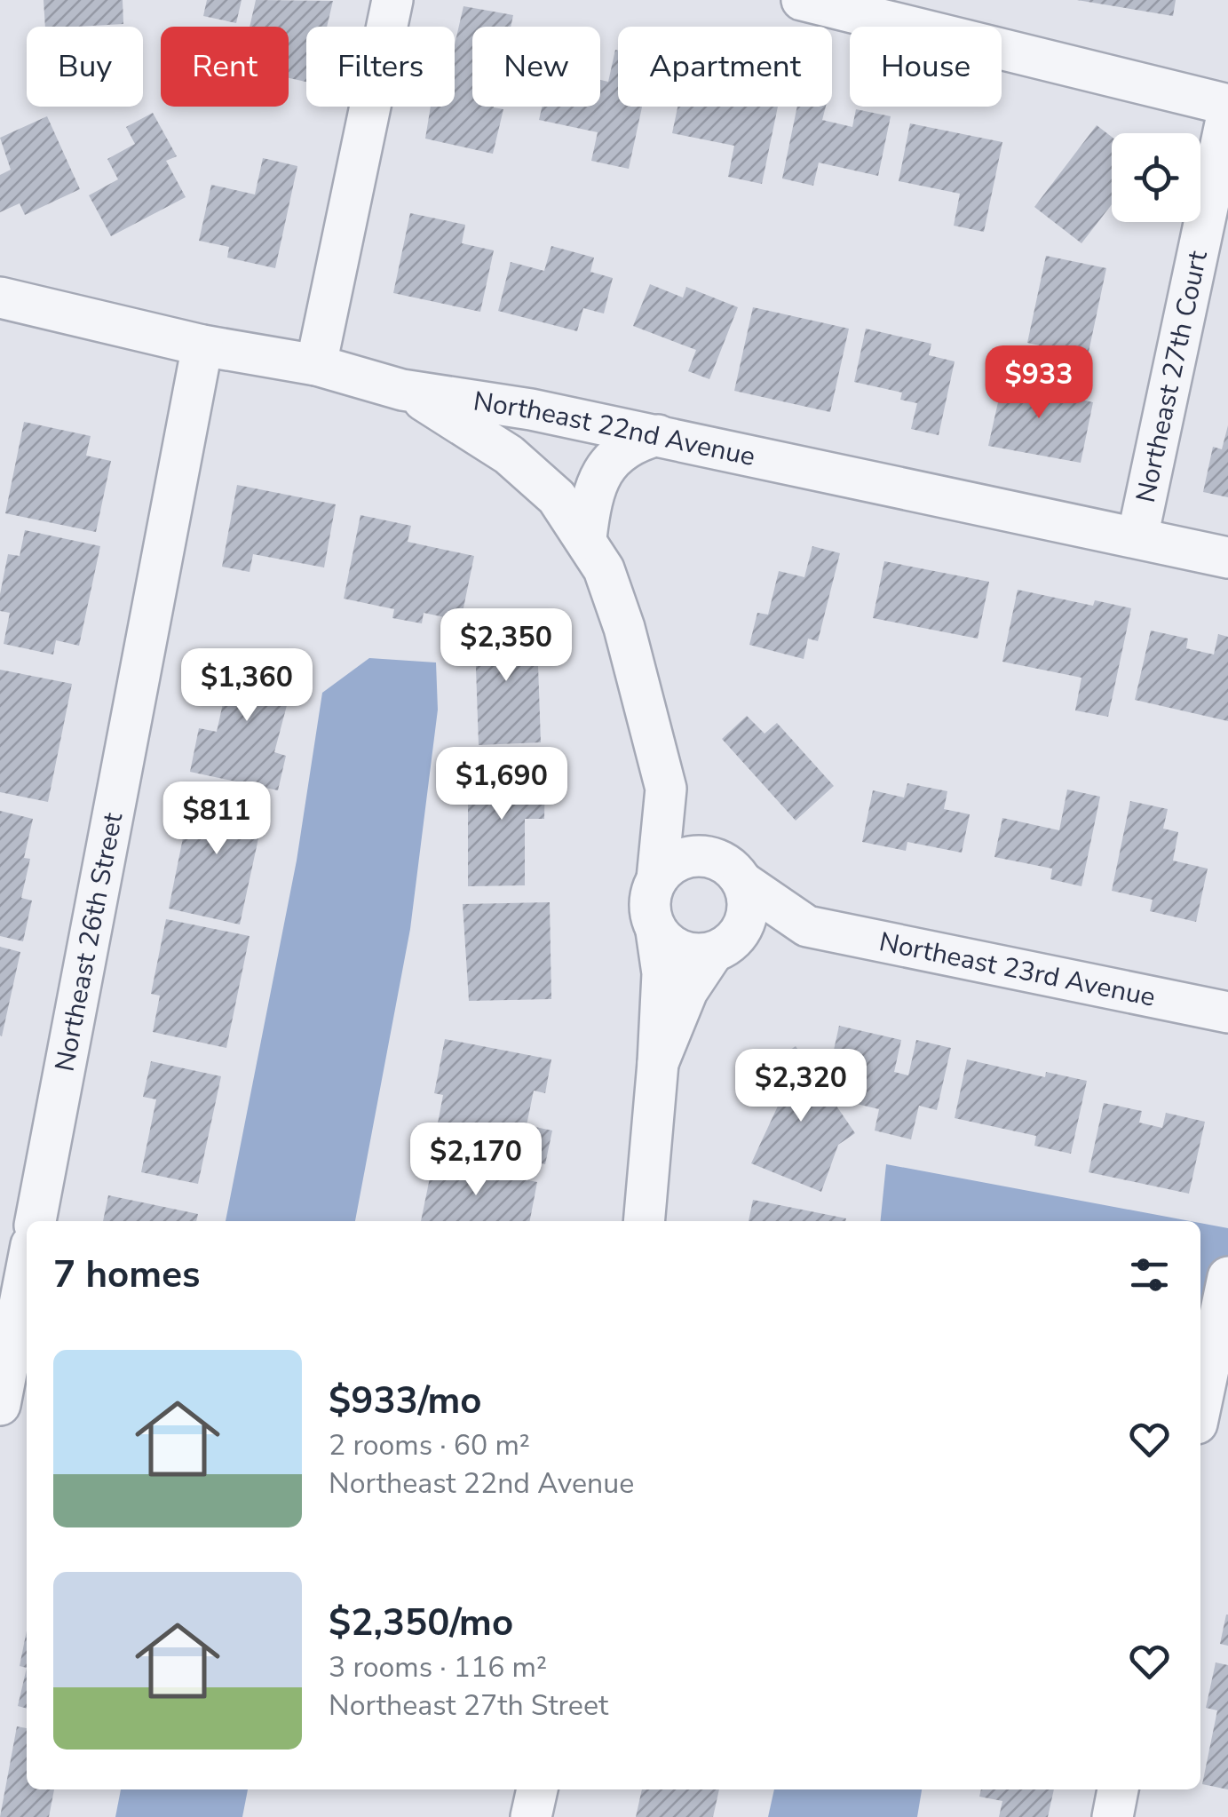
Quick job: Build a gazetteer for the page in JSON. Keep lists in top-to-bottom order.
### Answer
{
  "streets": {
    "street": [
      "Northeast 27th Court",
      "Northeast 22nd Avenue",
      "Northeast 26th Street",
      "Northeast 23rd Avenue"
    ]
  },
  "crossings": [
    ["Northeast 27th Court", "Northeast 22nd Avenue"],
    ["Northeast 22nd Avenue", "Northeast 26th Street"]
  ],
  "page": {
    "chip": [
      "Buy",
      "Rent",
      "Filters",
      "New",
      "Apartment",
      "House"
    ],
    "price": [
      "$933",
      "$2,350",
      "$1,360",
      "$1,690",
      "$811",
      "$2,320",
      "$2,170"
    ],
    "heading": "7 homes",
    "list": [
      {
        "name": "$933/mo",
        "note": "2 rooms · 60 m² · Northeast 22nd Avenue"
      },
      {
        "name": "$2,350/mo",
        "note": "3 rooms · 116 m² · Northeast 27th Street"
      }
    ]
  }
}
